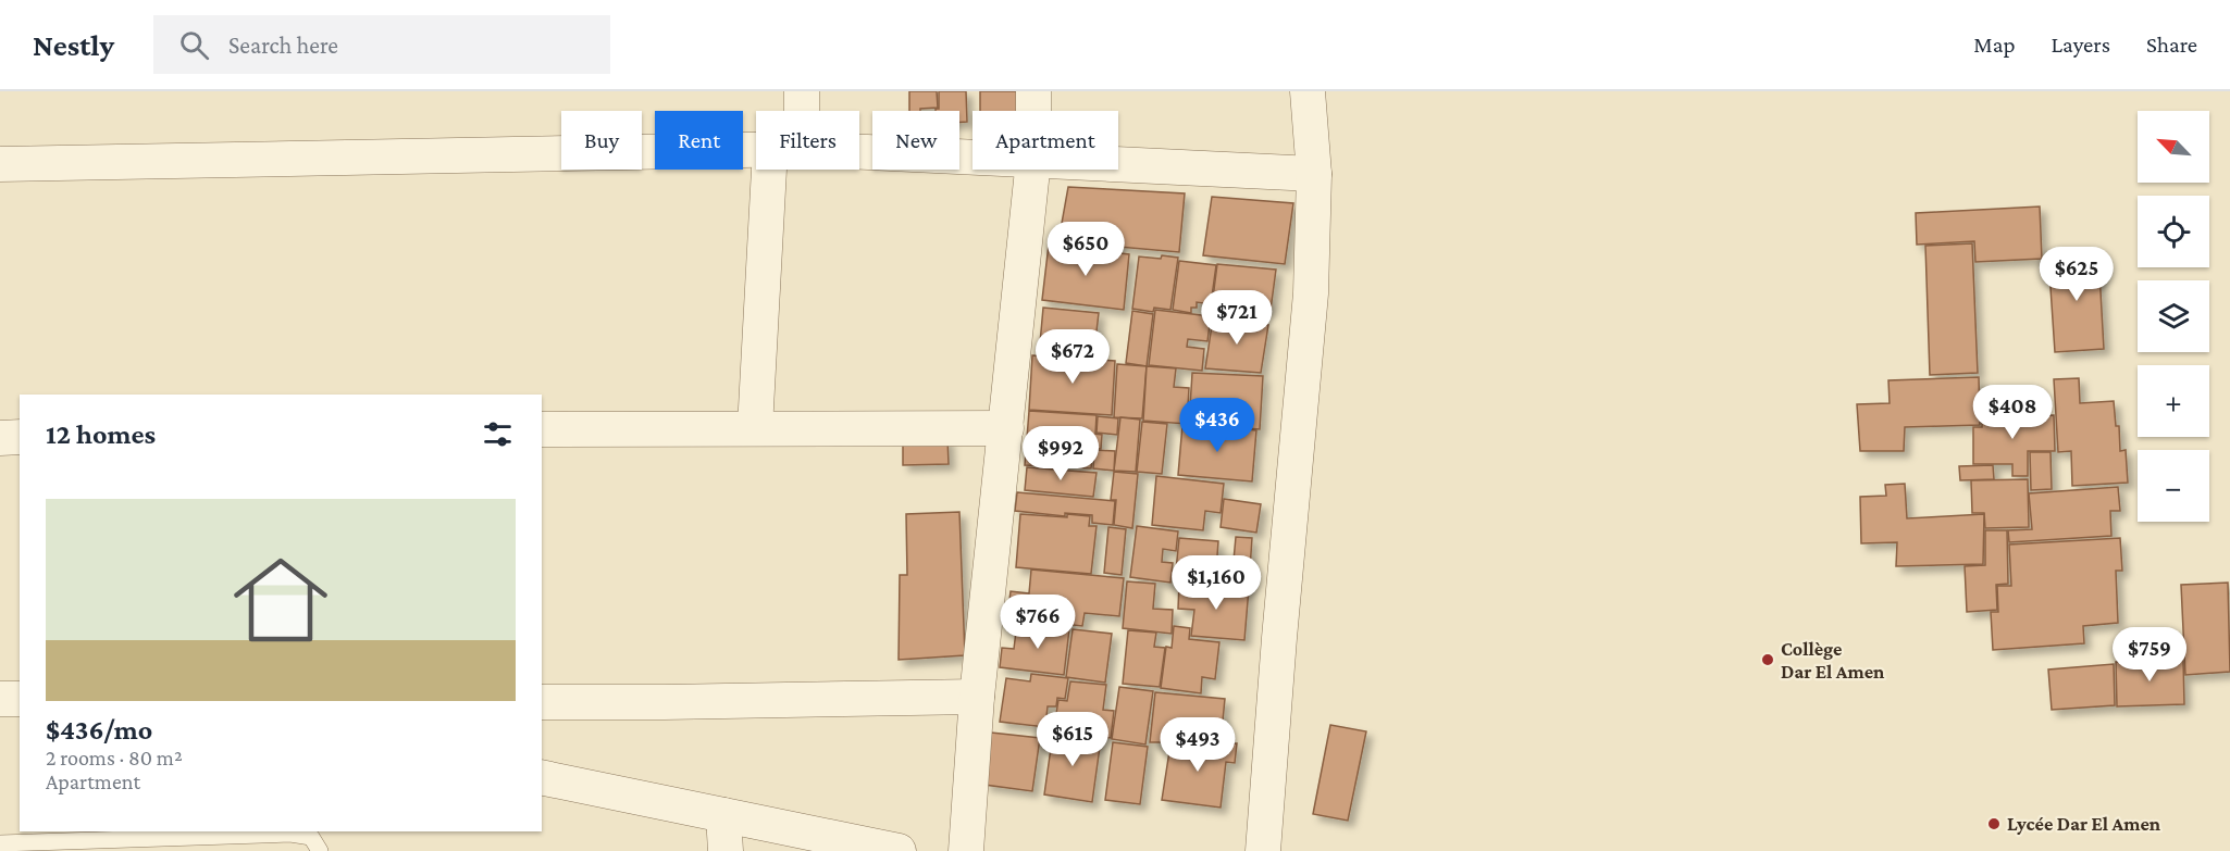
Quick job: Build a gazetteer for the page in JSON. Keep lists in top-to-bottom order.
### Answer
{
  "places": ["Collège Dar El Amen", "Lycée Dar El Amen"],
  "north": "top left",
  "page": {
    "header": "Nestly",
    "search": "Search here",
    "nav": ["Map", "Layers", "Share"],
    "map_buttons": ["+", "−"],
    "chip": [
      "Buy",
      "Rent",
      "Filters",
      "New",
      "Apartment"
    ],
    "price": [
      "$650",
      "$625",
      "$721",
      "$672",
      "$408",
      "$436",
      "$992",
      "$1,160",
      "$766",
      "$759",
      "$615",
      "$493"
    ],
    "heading": "12 homes",
    "list": [
      {
        "name": "$436/mo",
        "note": "2 rooms · 80 m² · Apartment"
      }
    ]
  }
}
